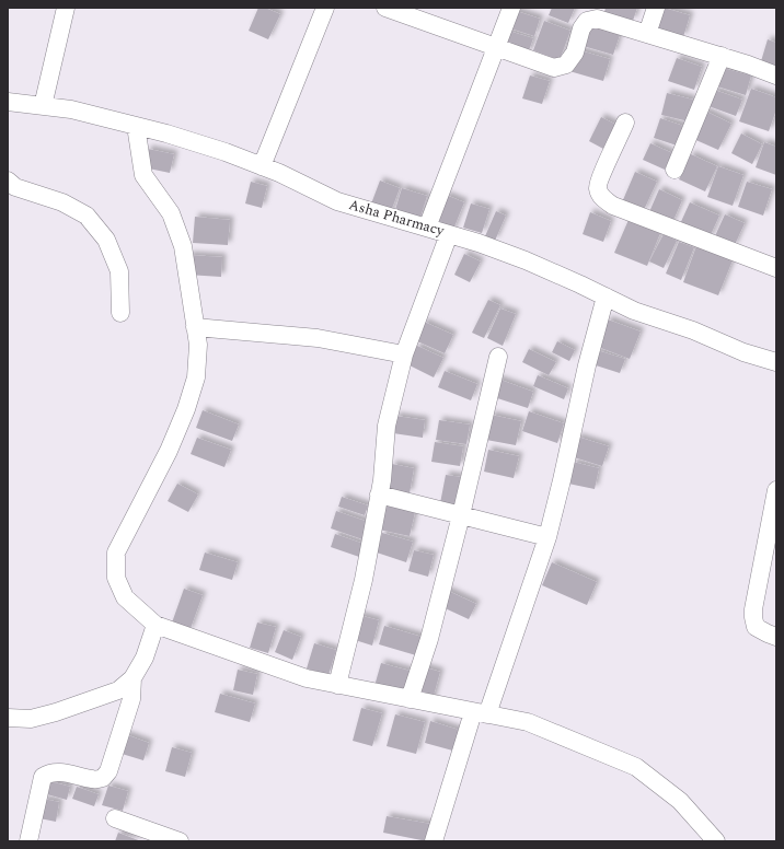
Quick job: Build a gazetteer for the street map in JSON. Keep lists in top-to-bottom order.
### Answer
{
  "streets": {
    "street": ["Asha Pharmacy"]
  }
}
